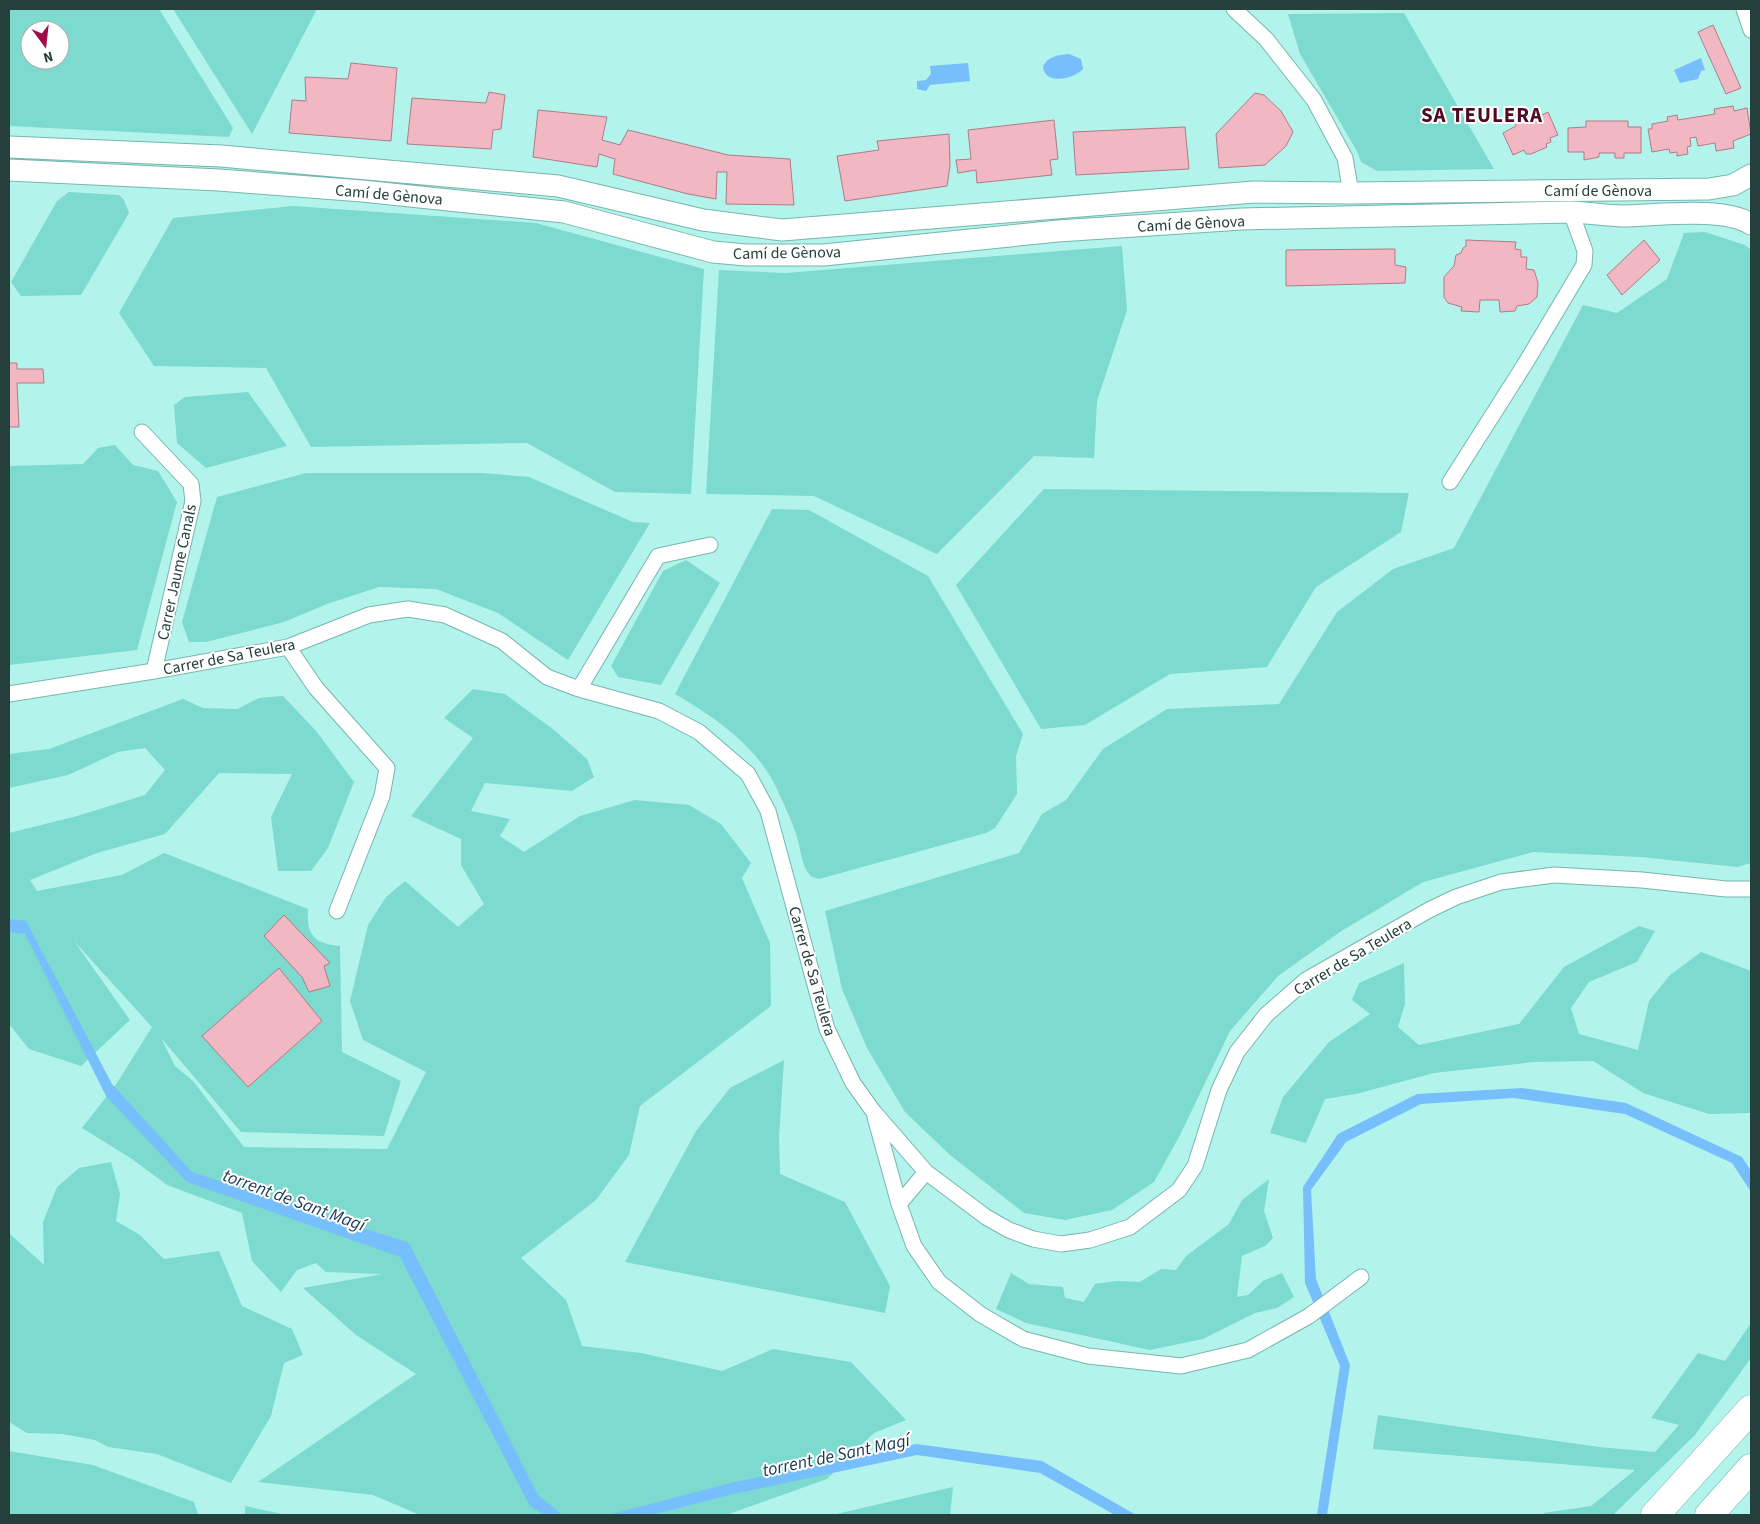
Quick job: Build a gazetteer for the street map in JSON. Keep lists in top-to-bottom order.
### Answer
{
  "streets": {
    "street": ["Camí de Gènova", "Carrer Jaume Canals", "Carrer de Sa Teulera"]
  },
  "crossings": [
    ["Carrer Jaume Canals", "Carrer de Sa Teulera"]
  ],
  "districts": ["SA TEULERA"],
  "water": ["torrent de Sant Magí"],
  "north": "bottom"
}
